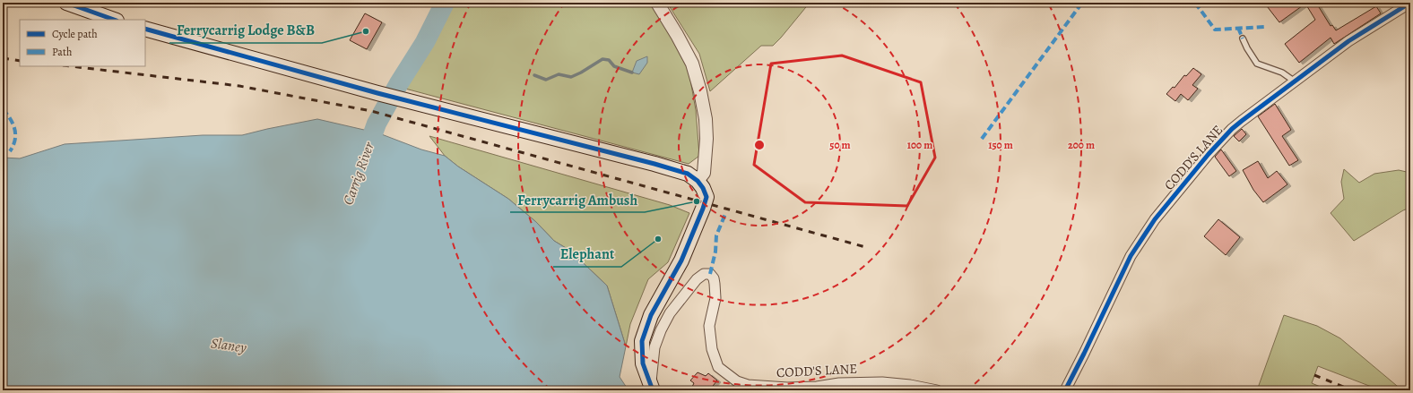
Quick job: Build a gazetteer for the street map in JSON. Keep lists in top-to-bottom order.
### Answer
{
  "streets": {
    "street": ["CODD'S LANE"]
  },
  "water": ["Carrig River", "Slaney"],
  "places": ["Ferrycarrig Lodge B&B", "Ferrycarrig Ambush", "Elephant"],
  "legend": ["Cycle path", "Path"],
  "rings": [
    "50 m",
    "100 m",
    "150 m",
    "200 m"
  ]
}
